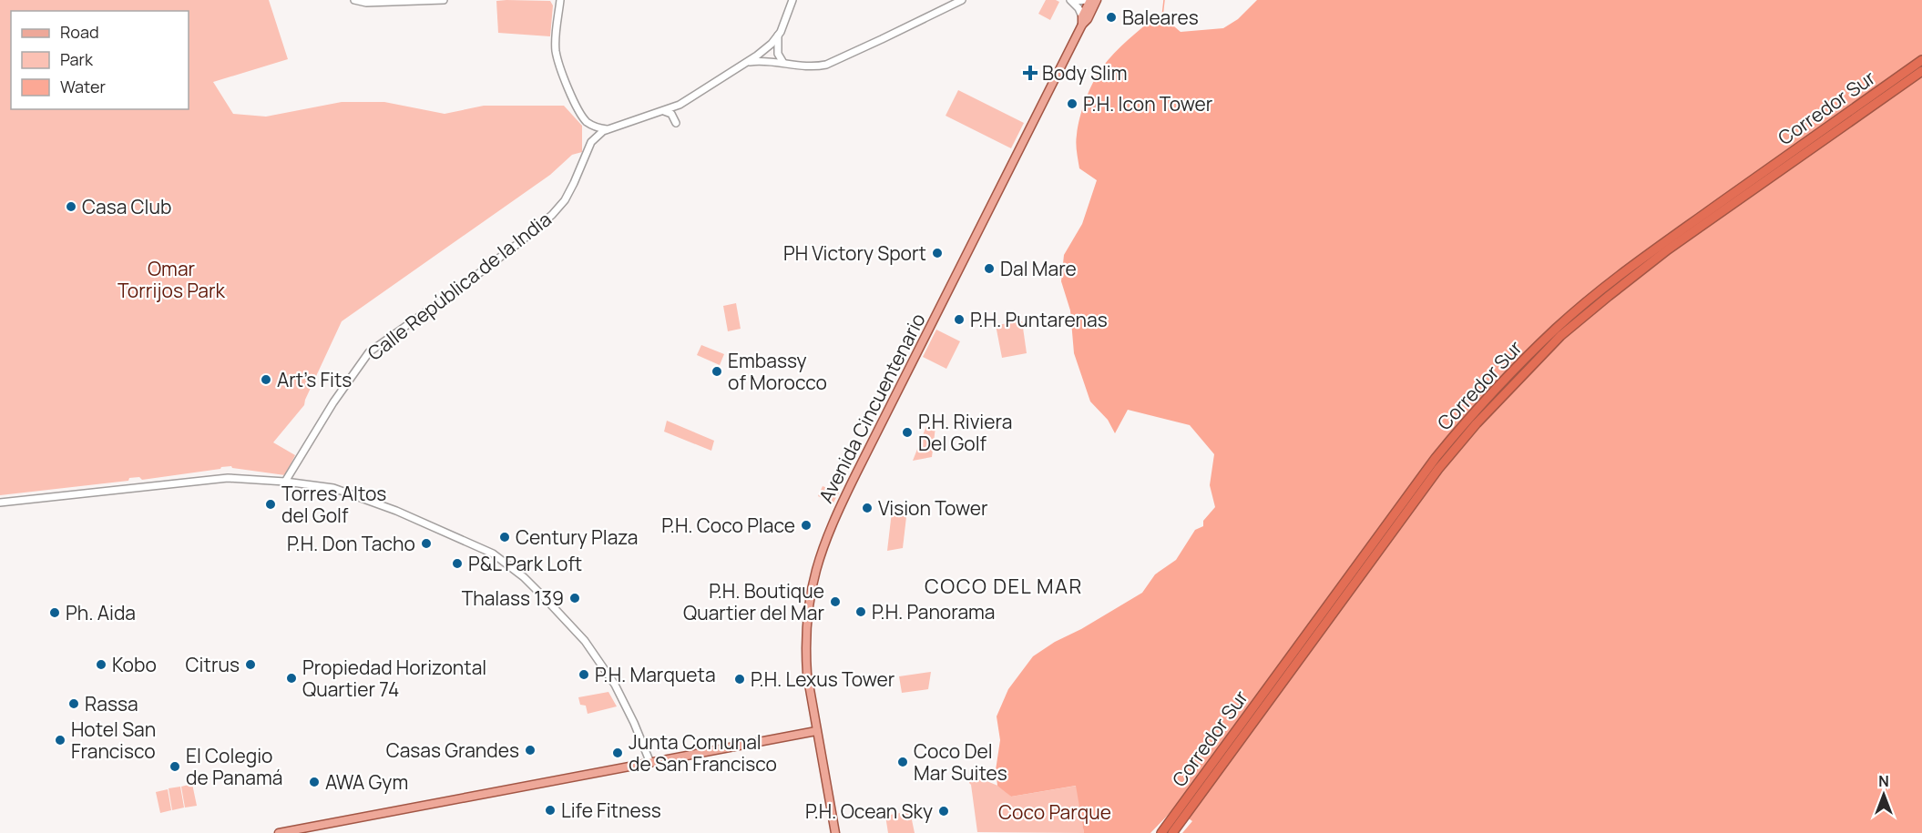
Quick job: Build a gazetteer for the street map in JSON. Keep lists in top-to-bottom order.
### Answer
{
  "streets": {
    "highway": ["Corredor Sur"],
    "main road": ["Avenida Cincuentenario"],
    "street": ["Calle República de la India"]
  },
  "districts": ["COCO DEL MAR"],
  "parks": ["Omar Torrijos Park", "Coco Parque"],
  "places": {
    "other": [
      "Baleares",
      "P.H. Icon Tower",
      "Casa Club",
      "PH Victory Sport",
      "Dal Mare",
      "P.H. Puntarenas",
      "Embassy of Morocco",
      "Art's Fits",
      "P.H. Riviera Del Golf",
      "Torres Altos del Golf",
      "Vision Tower",
      "P.H. Coco Place",
      "Century Plaza",
      "P.H. Don Tacho",
      "P&L Park Loft",
      "Thalass 139",
      "P.H. Boutique Quartier del Mar",
      "P.H. Panorama",
      "Ph. Aida",
      "Kobo",
      "Citrus",
      "P.H. Marqueta",
      "Propiedad Horizontal Quartier 74",
      "P.H. Lexus Tower",
      "Rassa",
      "Hotel San Francisco",
      "Casas Grandes",
      "Junta Comunal de San Francisco",
      "Coco Del Mar Suites",
      "El Colegio de Panamá",
      "AWA Gym",
      "Life Fitness",
      "P.H. Ocean Sky"
    ],
    "health": ["Body Slim"]
  },
  "legend": ["Road", "Park", "Water"],
  "north": "top"
}
